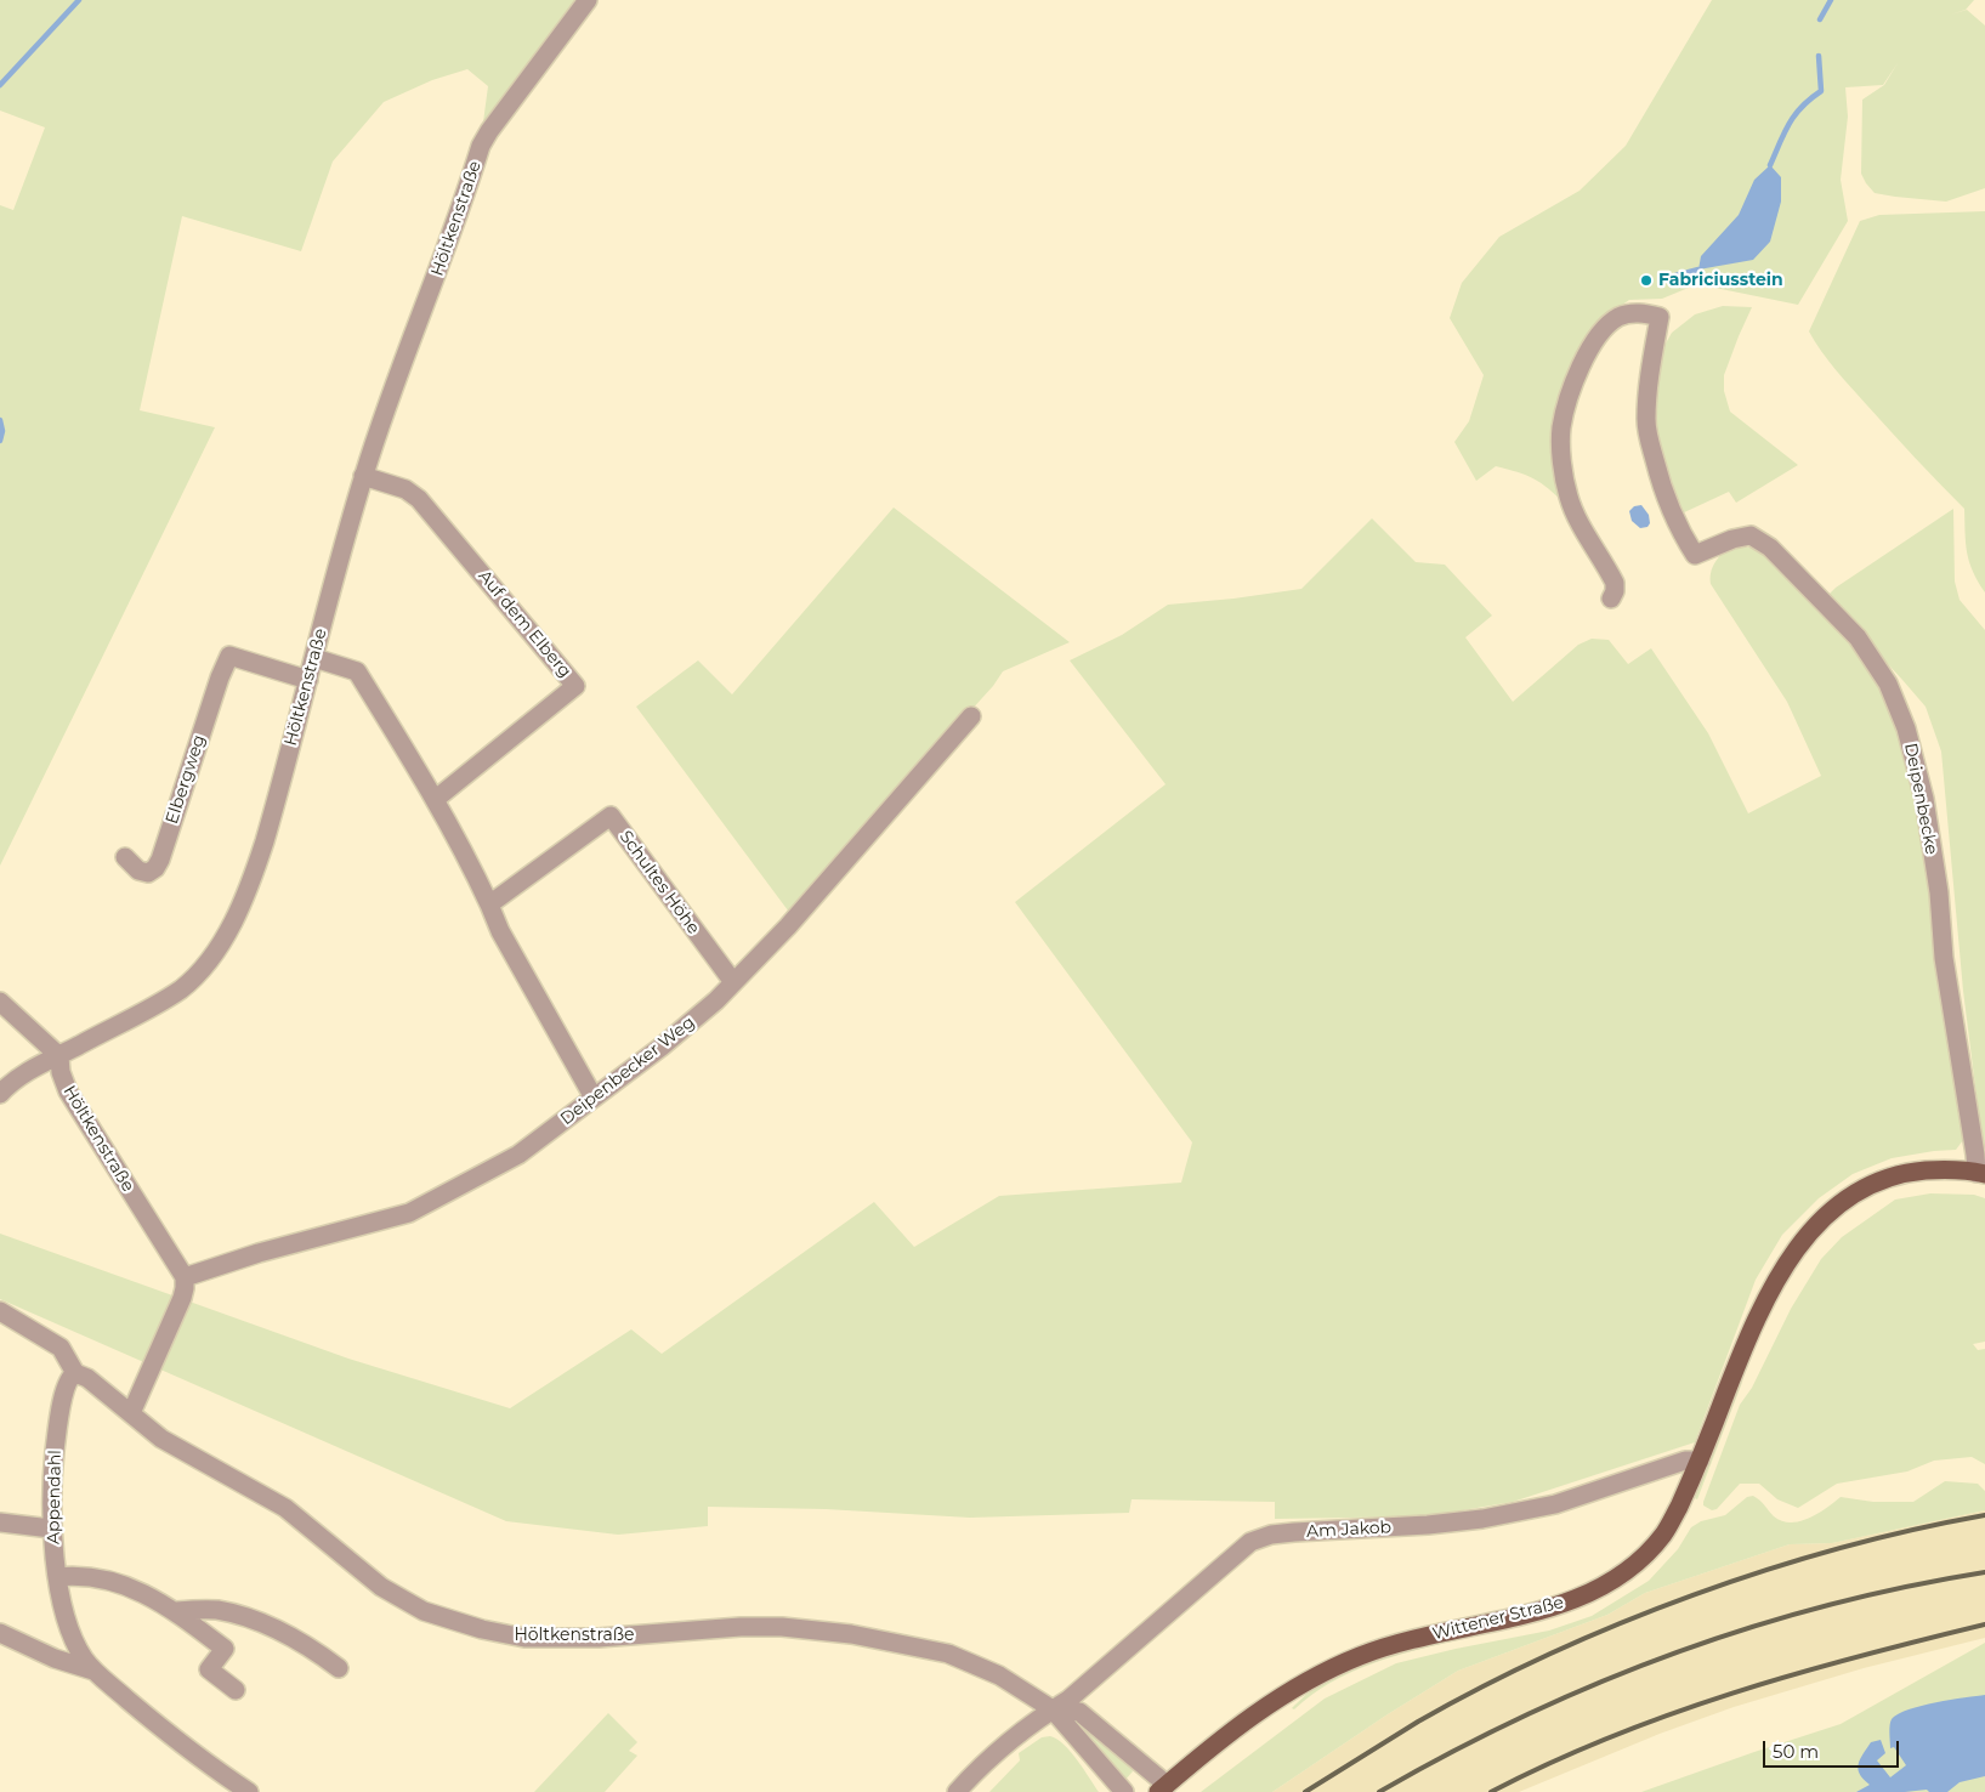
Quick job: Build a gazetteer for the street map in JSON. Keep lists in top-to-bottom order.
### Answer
{
  "streets": {
    "main road": ["Wittener Straße"],
    "street": [
      "Höltkenstraße",
      "Auf dem Elberg",
      "Elbergweg",
      "Deipenbecke",
      "Schultes Höhe",
      "Deipenbecker Weg",
      "Appendahl",
      "Am Jakob"
    ]
  },
  "crossings": [
    ["Höltkenstraße", "Auf dem Elberg"],
    ["Höltkenstraße", "Elbergweg"],
    ["Höltkenstraße", "Deipenbecker Weg"],
    ["Höltkenstraße", "Am Jakob"],
    ["Höltkenstraße", "Wittener Straße"],
    ["Deipenbecke", "Wittener Straße"],
    ["Schultes Höhe", "Deipenbecker Weg"],
    ["Am Jakob", "Wittener Straße"]
  ],
  "places": ["Fabriciusstein"],
  "scale_bar": "50 m"
}
